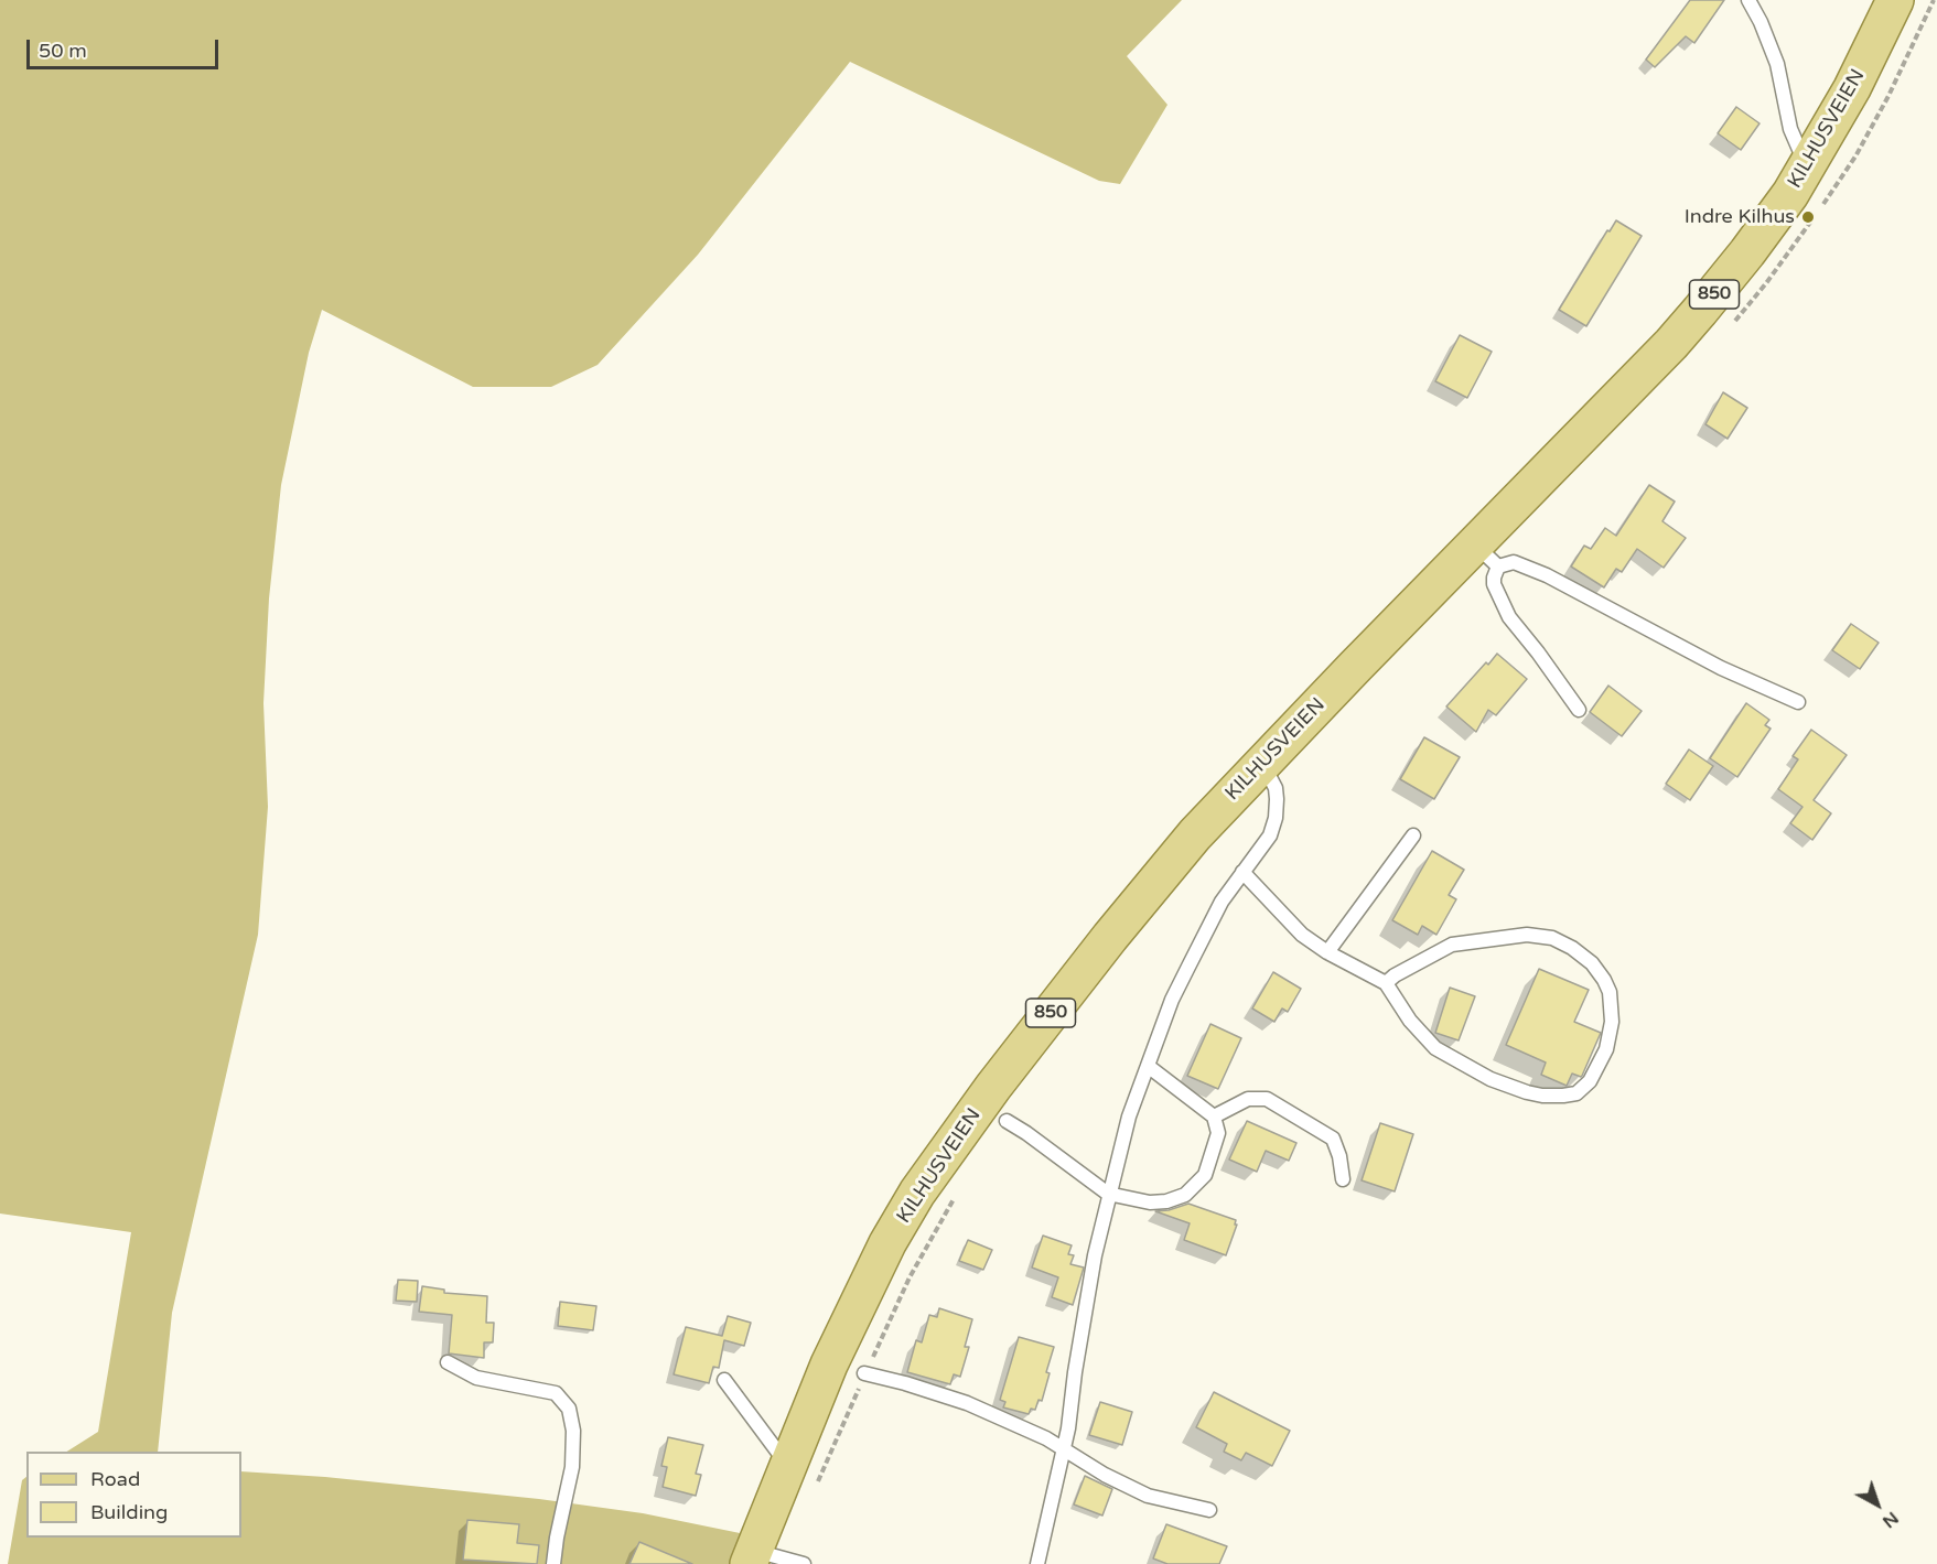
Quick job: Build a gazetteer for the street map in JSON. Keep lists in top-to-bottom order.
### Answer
{
  "streets": {
    "main road": ["KILHUSVEIEN", "850"]
  },
  "places": ["Indre Kilhus"],
  "legend": ["Road", "Building"],
  "scale_bar": "50 m",
  "north": "bottom right"
}
